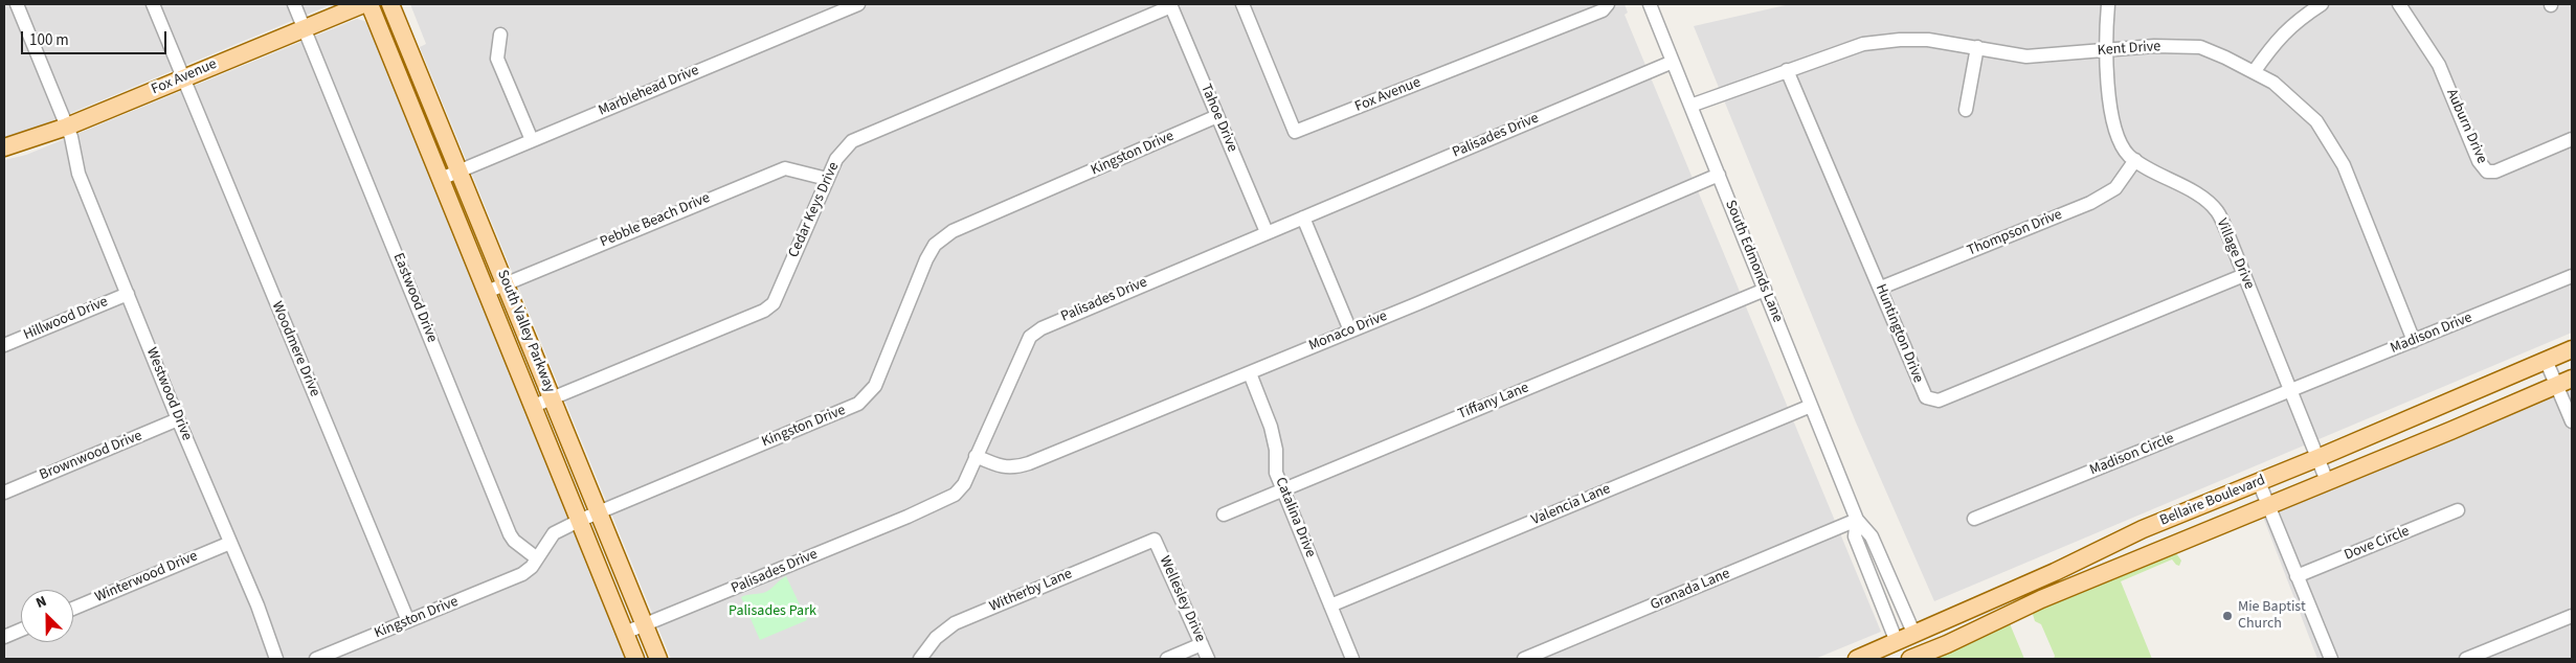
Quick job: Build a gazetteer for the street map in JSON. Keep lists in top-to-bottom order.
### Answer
{
  "streets": {
    "main road": [
      "Fox Avenue",
      "South Edmonds Lane",
      "South Valley Parkway",
      "Bellaire Boulevard"
    ],
    "street": [
      "Kent Drive",
      "Marblehead Drive",
      "Tahoe Drive",
      "Auburn Drive",
      "Palisades Drive",
      "Kingston Drive",
      "Cedar Keys Drive",
      "Pebble Beach Drive",
      "Thompson Drive",
      "Village Drive",
      "Eastwood Drive",
      "Hillwood Drive",
      "Monaco Drive",
      "Huntington Drive",
      "Madison Drive",
      "Woodmere Drive",
      "Westwood Drive",
      "Tiffany Lane",
      "Madison Circle",
      "Brownwood Drive",
      "Valencia Lane",
      "Catalina Drive",
      "Dove Circle",
      "Winterwood Drive",
      "Granada Lane",
      "Witherby Lane",
      "Wellesley Drive"
    ]
  },
  "crossings": [
    ["Kent Drive", "Village Drive"],
    ["Kent Drive", "South Edmonds Lane"],
    ["Kent Drive", "Huntington Drive"],
    ["Kent Drive", "Madison Drive"],
    ["Fox Avenue", "Eastwood Drive"],
    ["Fox Avenue", "Woodmere Drive"],
    ["Fox Avenue", "Westwood Drive"],
    ["Marblehead Drive", "South Valley Parkway"],
    ["Tahoe Drive", "Palisades Drive"],
    ["Tahoe Drive", "Kingston Drive"],
    ["Tahoe Drive", "Cedar Keys Drive"],
    ["Palisades Drive", "South Edmonds Lane"],
    ["Palisades Drive", "South Valley Parkway"],
    ["Palisades Drive", "Monaco Drive"],
    ["Kingston Drive", "Eastwood Drive"],
    ["Kingston Drive", "South Valley Parkway"],
    ["Kingston Drive", "Woodmere Drive"],
    ["Cedar Keys Drive", "Pebble Beach Drive"],
    ["Cedar Keys Drive", "South Valley Parkway"],
    ["Pebble Beach Drive", "South Valley Parkway"],
    ["Thompson Drive", "Village Drive"],
    ["Thompson Drive", "Huntington Drive"],
    ["Village Drive", "Huntington Drive"],
    ["Village Drive", "Madison Drive"],
    ["Village Drive", "Madison Circle"],
    ["Village Drive", "Bellaire Boulevard"],
    ["South Edmonds Lane", "Monaco Drive"],
    ["South Edmonds Lane", "Tiffany Lane"],
    ["South Edmonds Lane", "Bellaire Boulevard"],
    ["South Edmonds Lane", "Valencia Lane"],
    ["South Edmonds Lane", "Granada Lane"],
    ["Hillwood Drive", "Westwood Drive"],
    ["Monaco Drive", "Catalina Drive"],
    ["Madison Drive", "Madison Circle"],
    ["Westwood Drive", "Brownwood Drive"],
    ["Westwood Drive", "Winterwood Drive"],
    ["Tiffany Lane", "Catalina Drive"],
    ["Valencia Lane", "Catalina Drive"],
    ["Witherby Lane", "Wellesley Drive"]
  ],
  "parks": ["Palisades Park"],
  "places": ["Mie Baptist Church"],
  "scale_bar": "100 m",
  "north": "top left"
}
